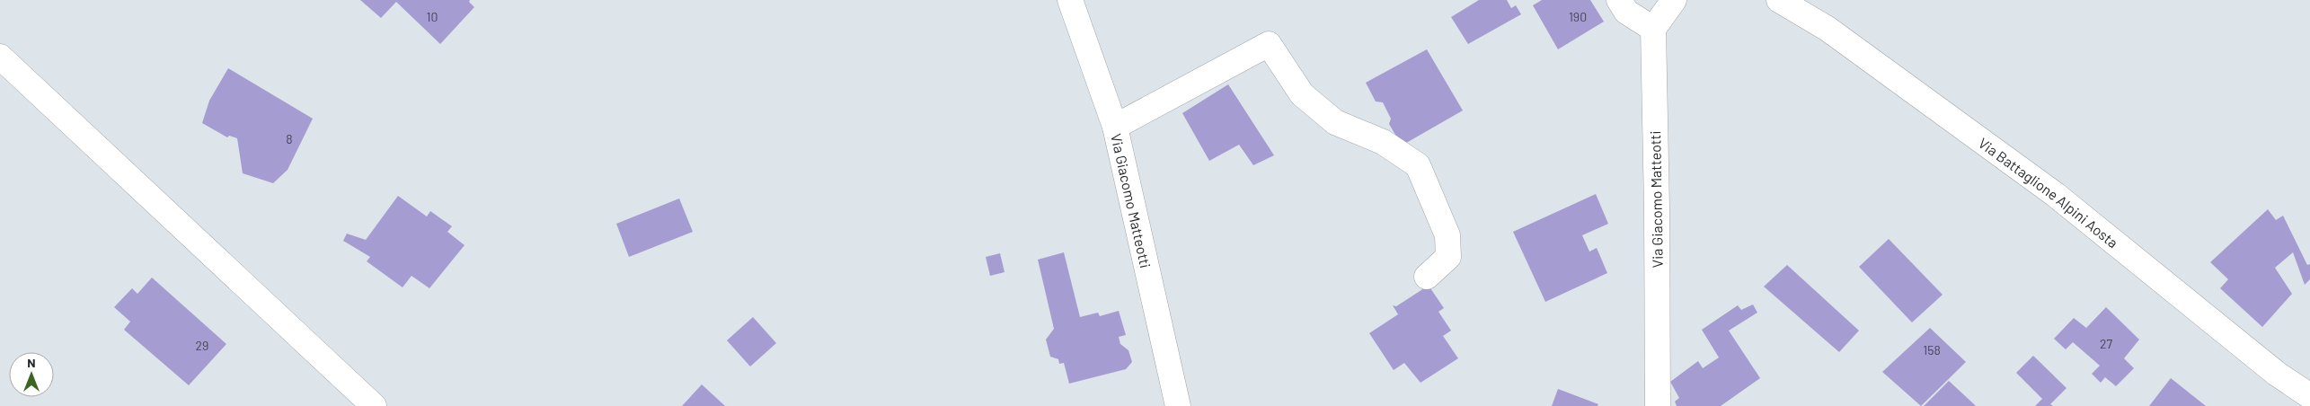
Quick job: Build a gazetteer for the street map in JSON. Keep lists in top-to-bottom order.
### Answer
{
  "streets": {
    "street": ["Via Battaglione Alpini Aosta", "Via Giacomo Matteotti"]
  },
  "house_numbers": [
    "10",
    "190",
    "8",
    "27",
    "29",
    "158"
  ],
  "north": "top"
}
